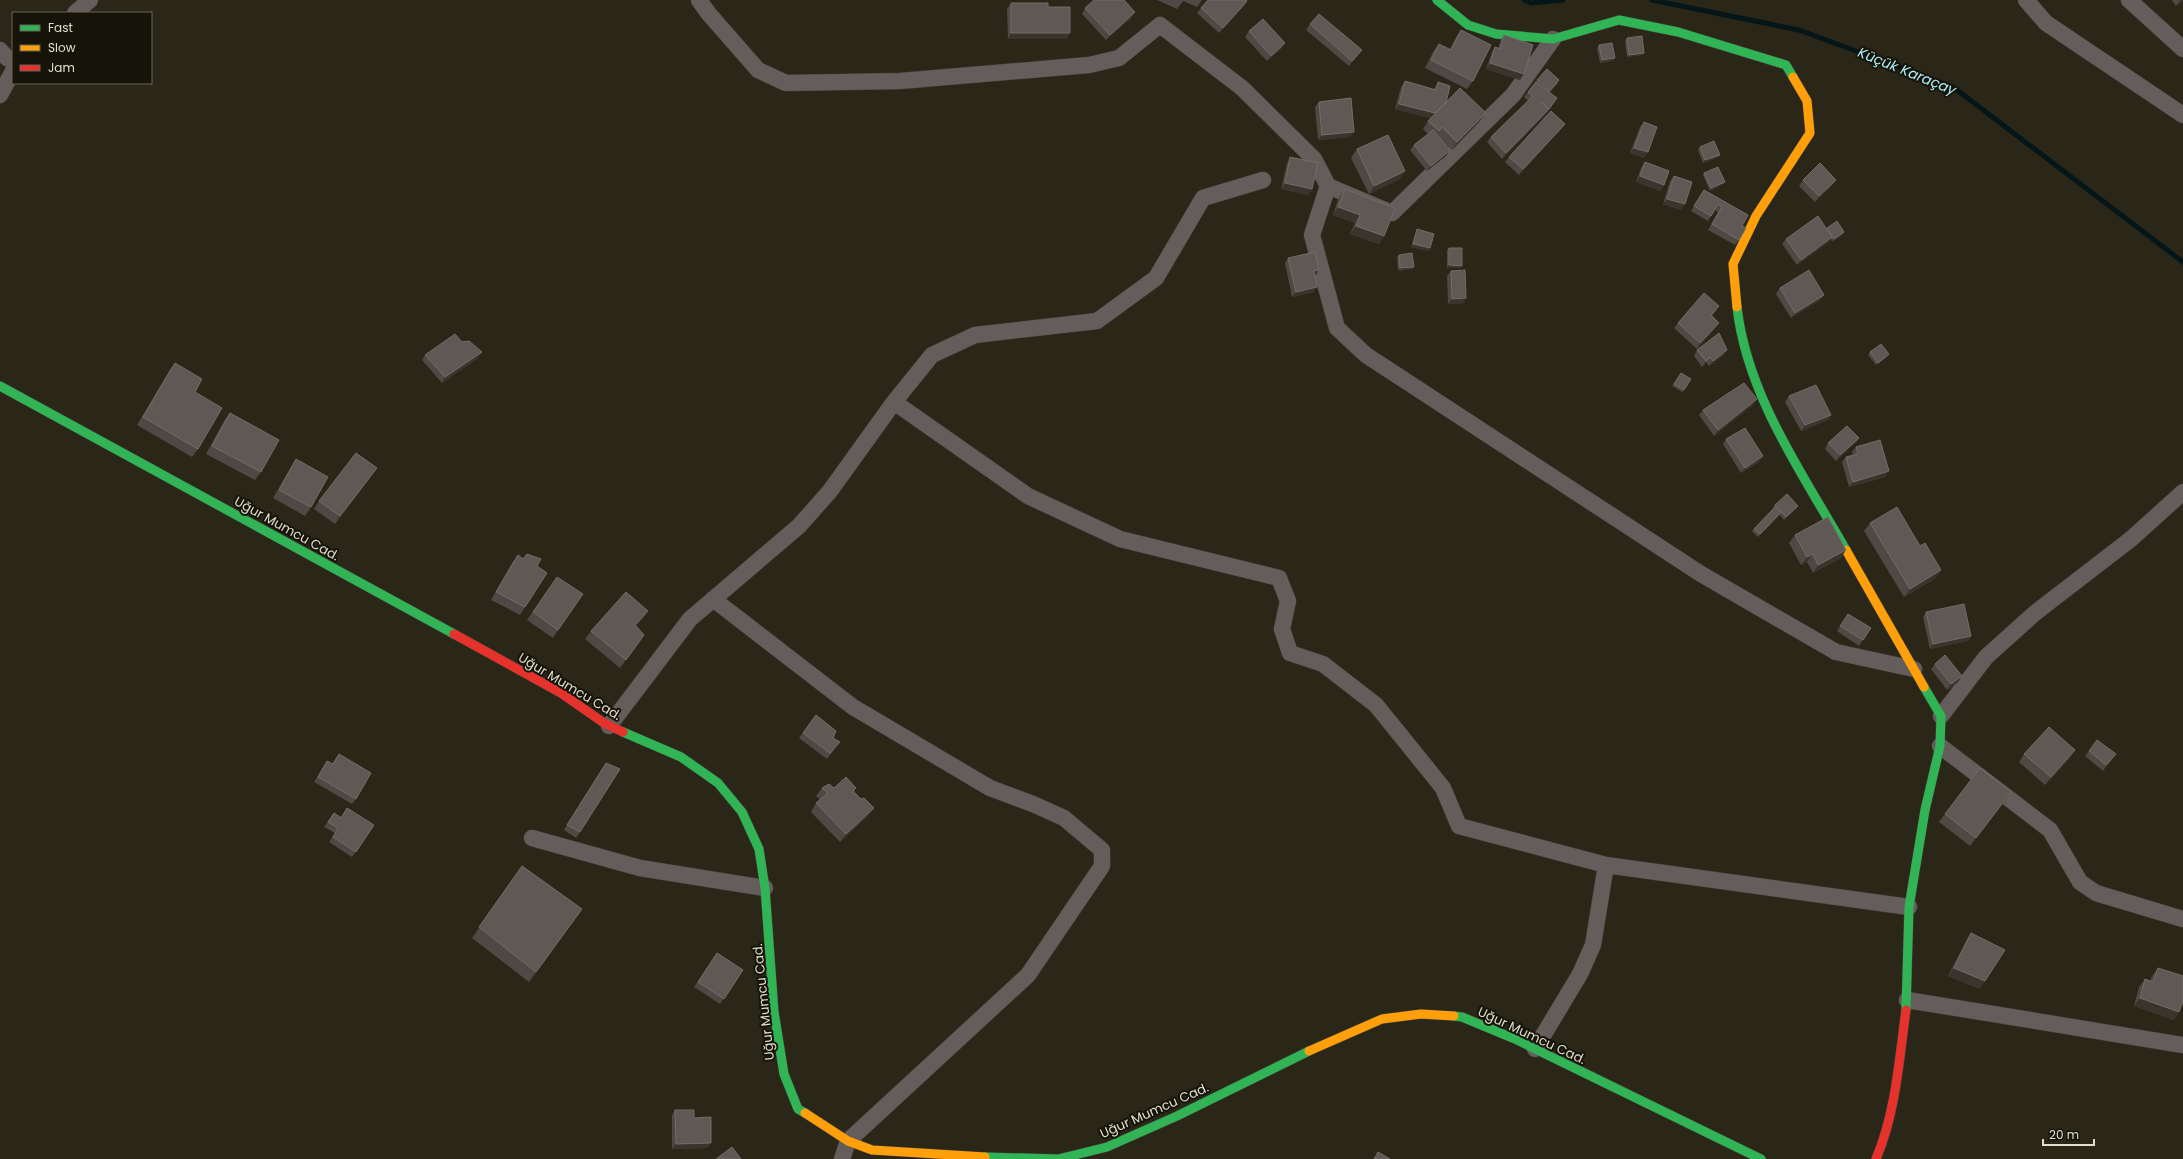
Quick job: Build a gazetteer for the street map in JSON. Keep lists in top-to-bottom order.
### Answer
{
  "streets": {
    "street": ["Uğur Mumcu Cad."]
  },
  "water": ["Küçük Karaçay"],
  "legend": ["Fast", "Slow", "Jam"],
  "scale_bar": "20 m"
}
